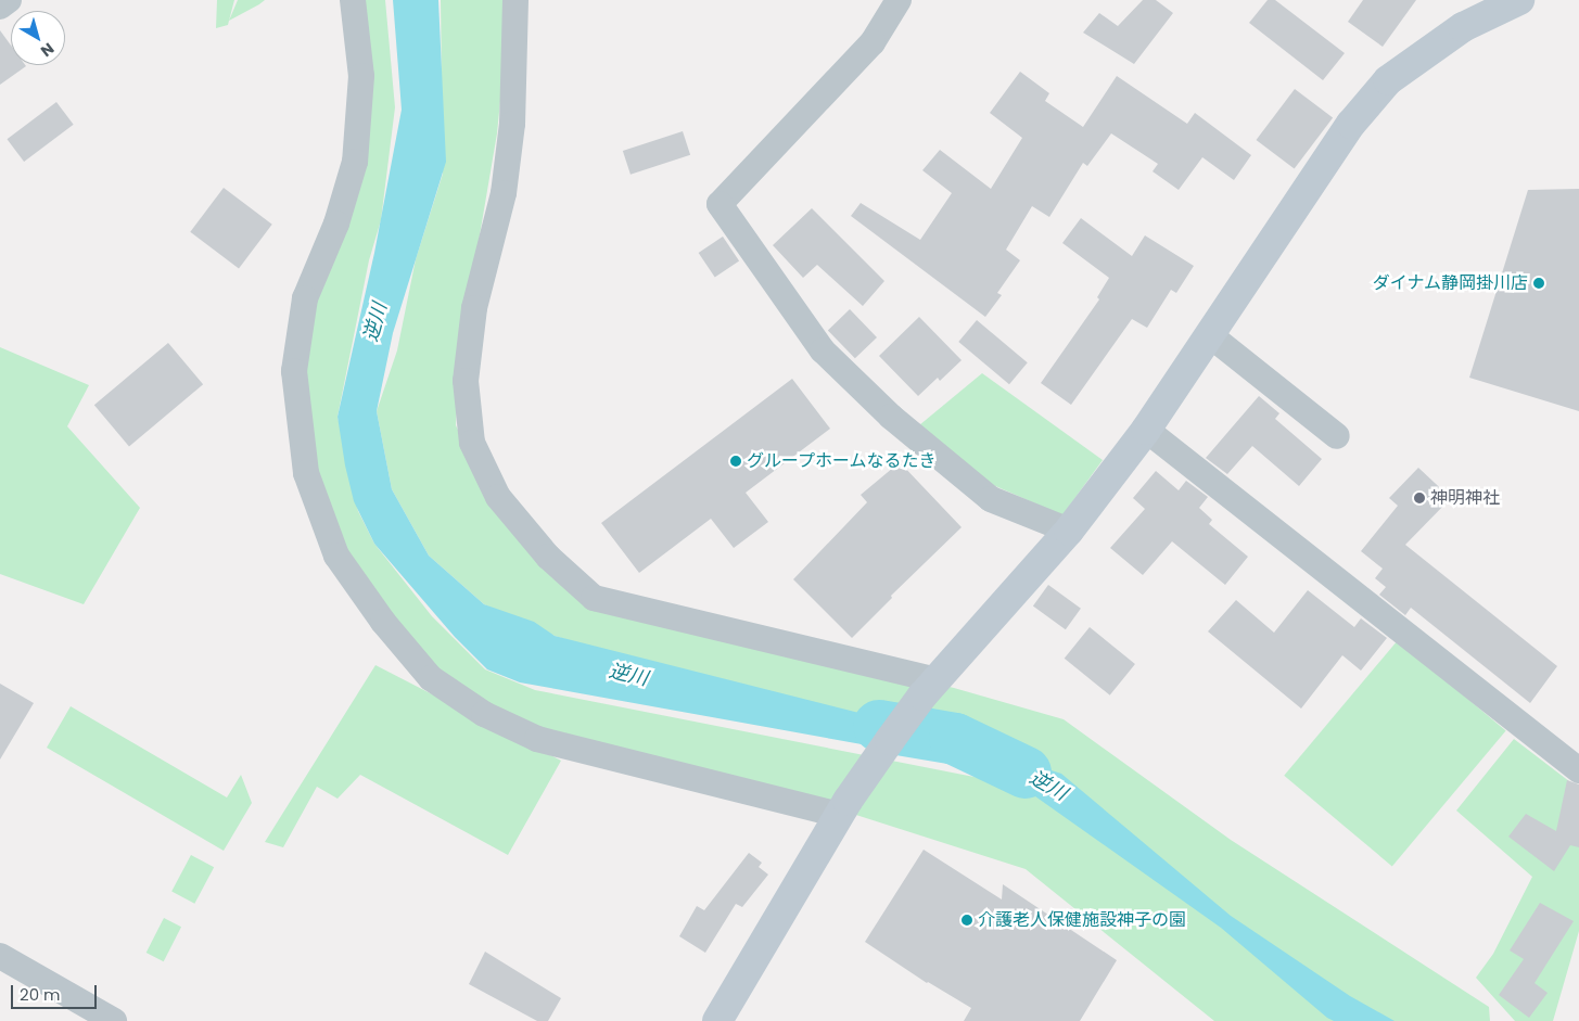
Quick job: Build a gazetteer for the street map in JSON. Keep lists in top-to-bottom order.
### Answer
{
  "water": ["逆川"],
  "places": [
    "ダイナム静岡掛川店",
    "グループホームなるたき",
    "神明神社",
    "介護老人保健施設神子の園"
  ],
  "scale_bar": "20 m",
  "north": "bottom right"
}
